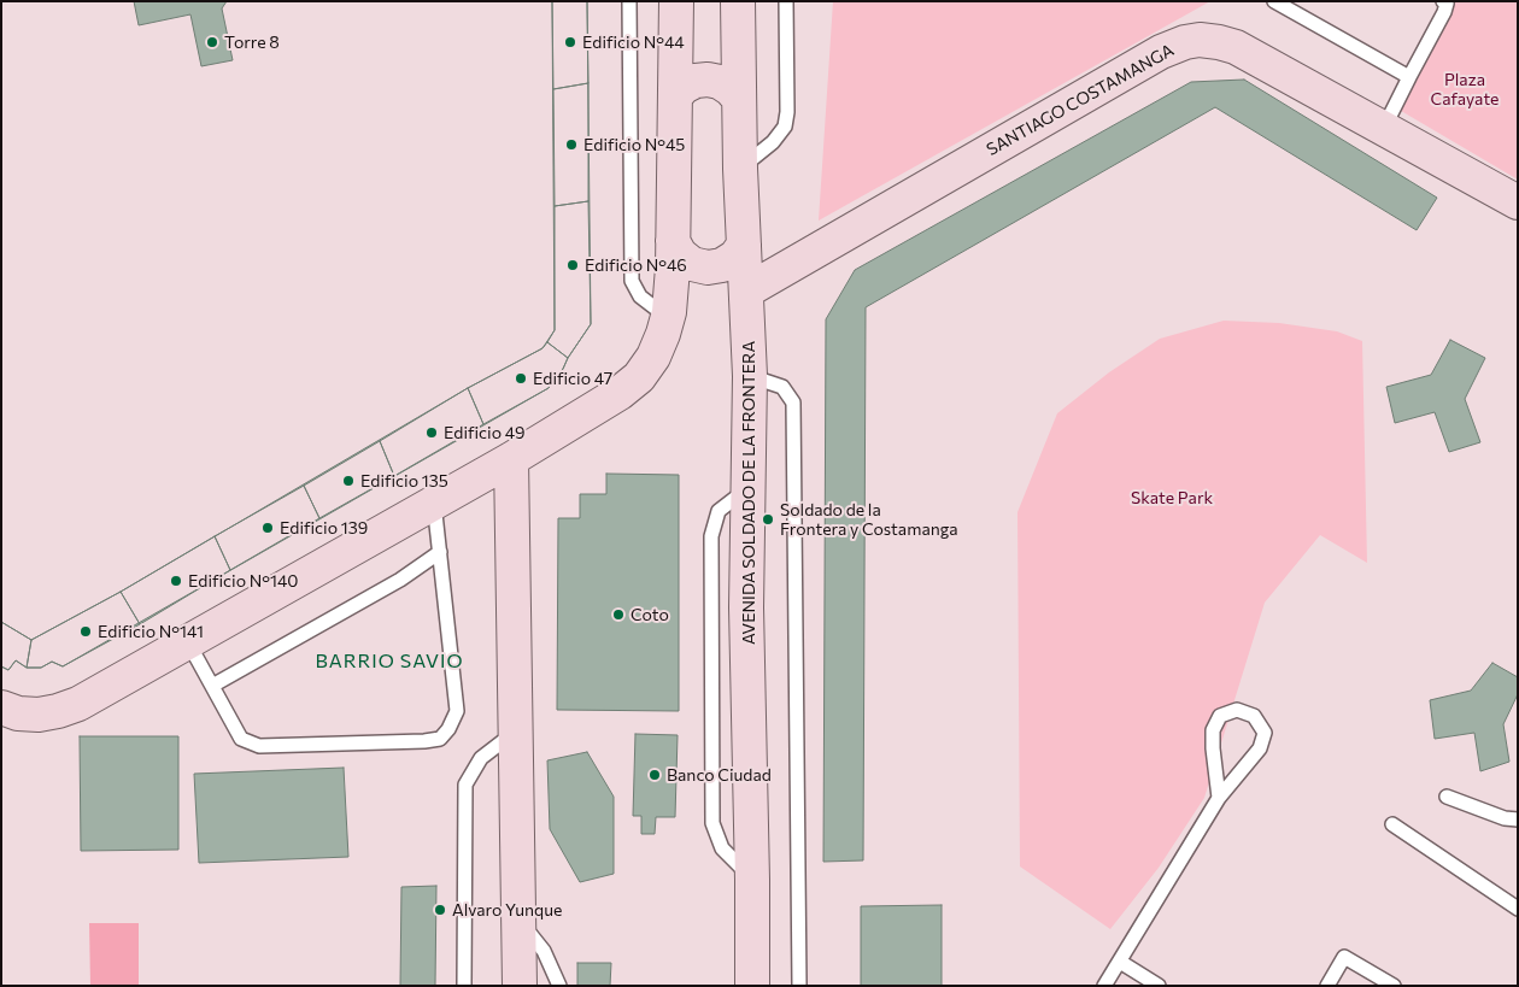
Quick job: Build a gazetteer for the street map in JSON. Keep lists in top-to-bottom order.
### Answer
{
  "streets": {
    "street": ["SANTIAGO COSTAMANGA", "AVENIDA SOLDADO DE LA FRONTERA"]
  },
  "crossings": [
    ["SANTIAGO COSTAMANGA", "AVENIDA SOLDADO DE LA FRONTERA"]
  ],
  "districts": ["BARRIO SAVIO"],
  "parks": ["Plaza Cafayate", "Skate Park"],
  "places": [
    "Torre 8",
    "Edificio N°44",
    "Edificio N°45",
    "Edificio N°46",
    "Edificio 47",
    "Edificio 49",
    "Edificio 135",
    "Soldado de la Frontera y Costamanga",
    "Edificio 139",
    "Edificio N°140",
    "Coto",
    "Edificio N°141",
    "Banco Ciudad",
    "Alvaro Yunque"
  ]
}
